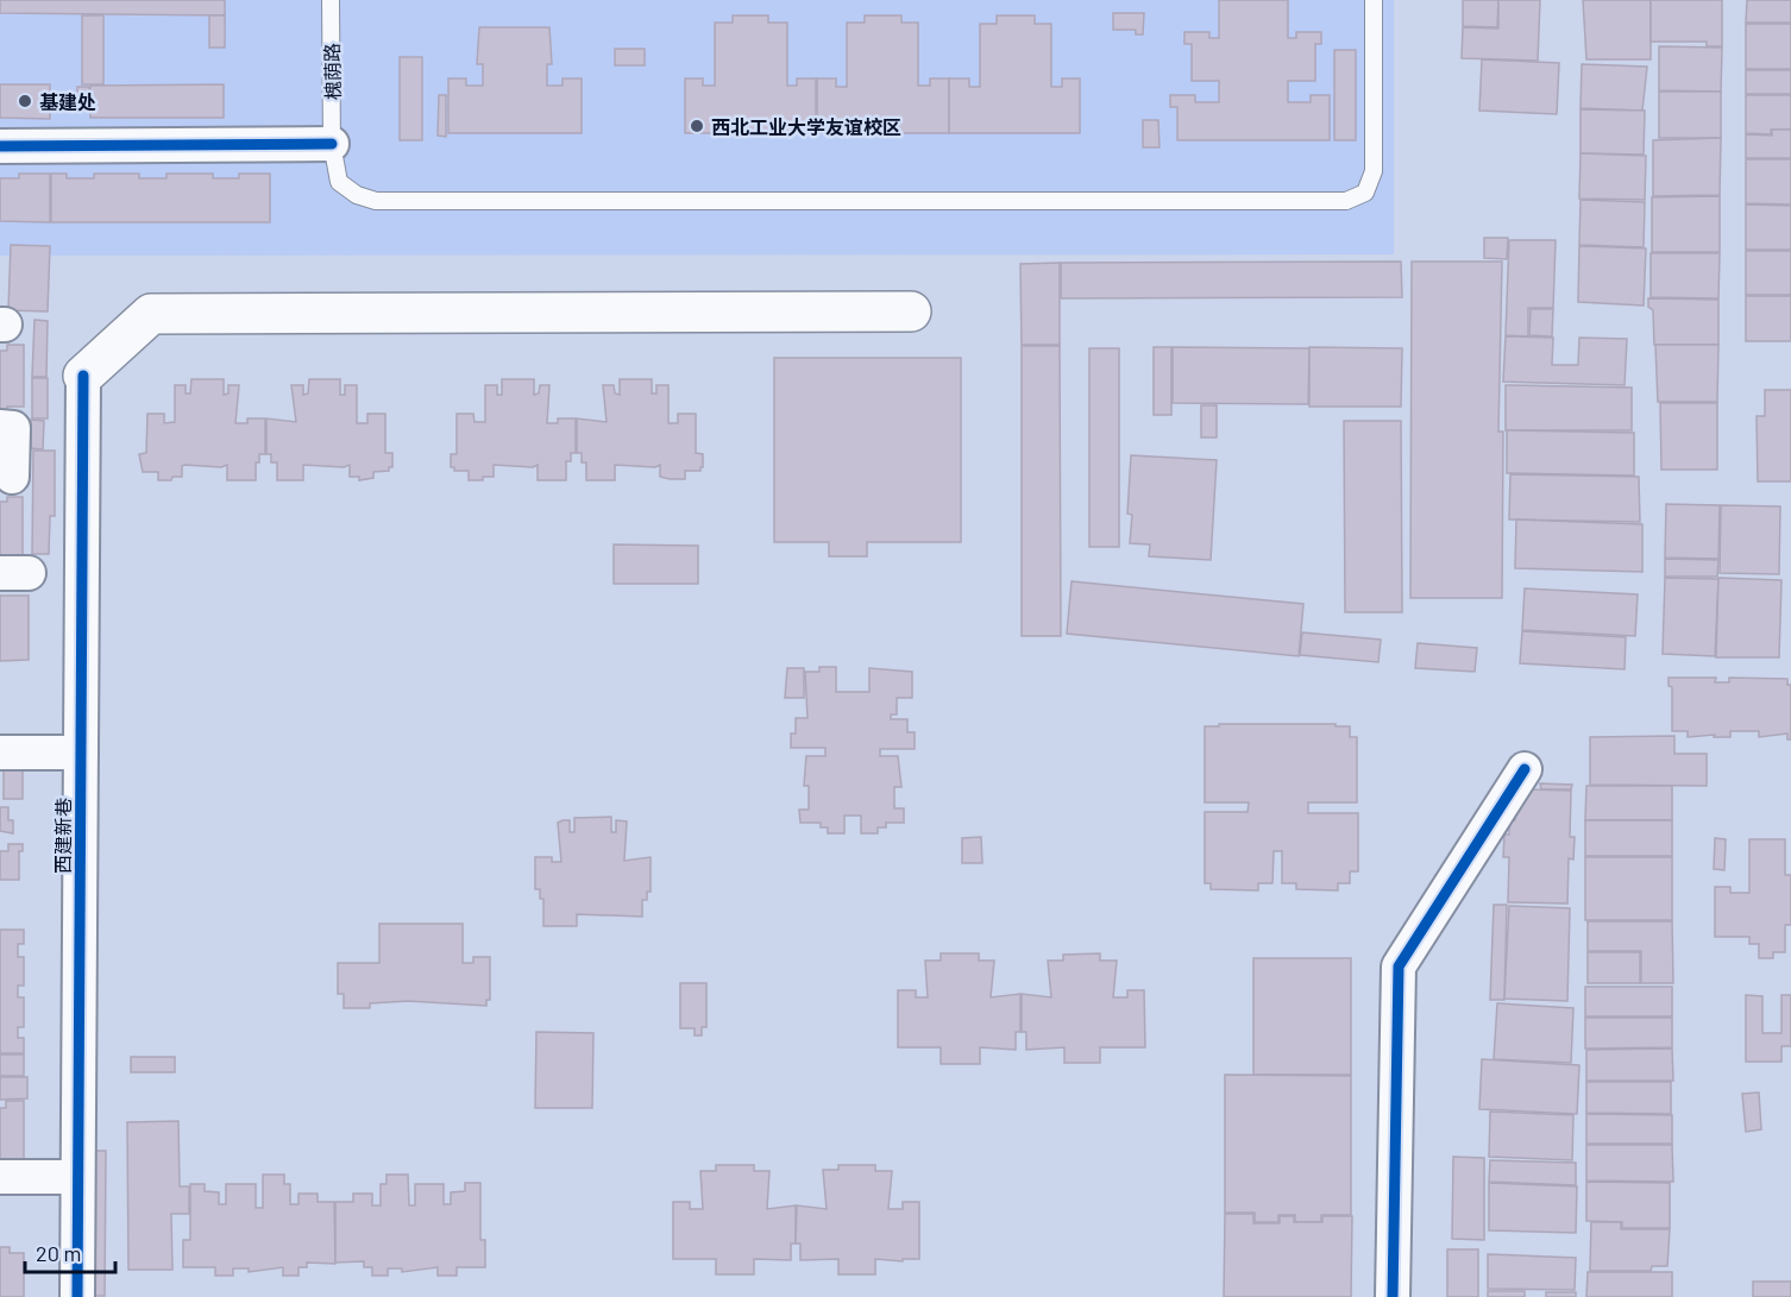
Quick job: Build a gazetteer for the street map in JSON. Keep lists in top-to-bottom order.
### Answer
{
  "streets": {
    "street": ["西建新巷"],
    "lane": ["槐荫路"]
  },
  "places": ["基建处", "西北工业大学友谊校区"],
  "scale_bar": "20 m"
}
